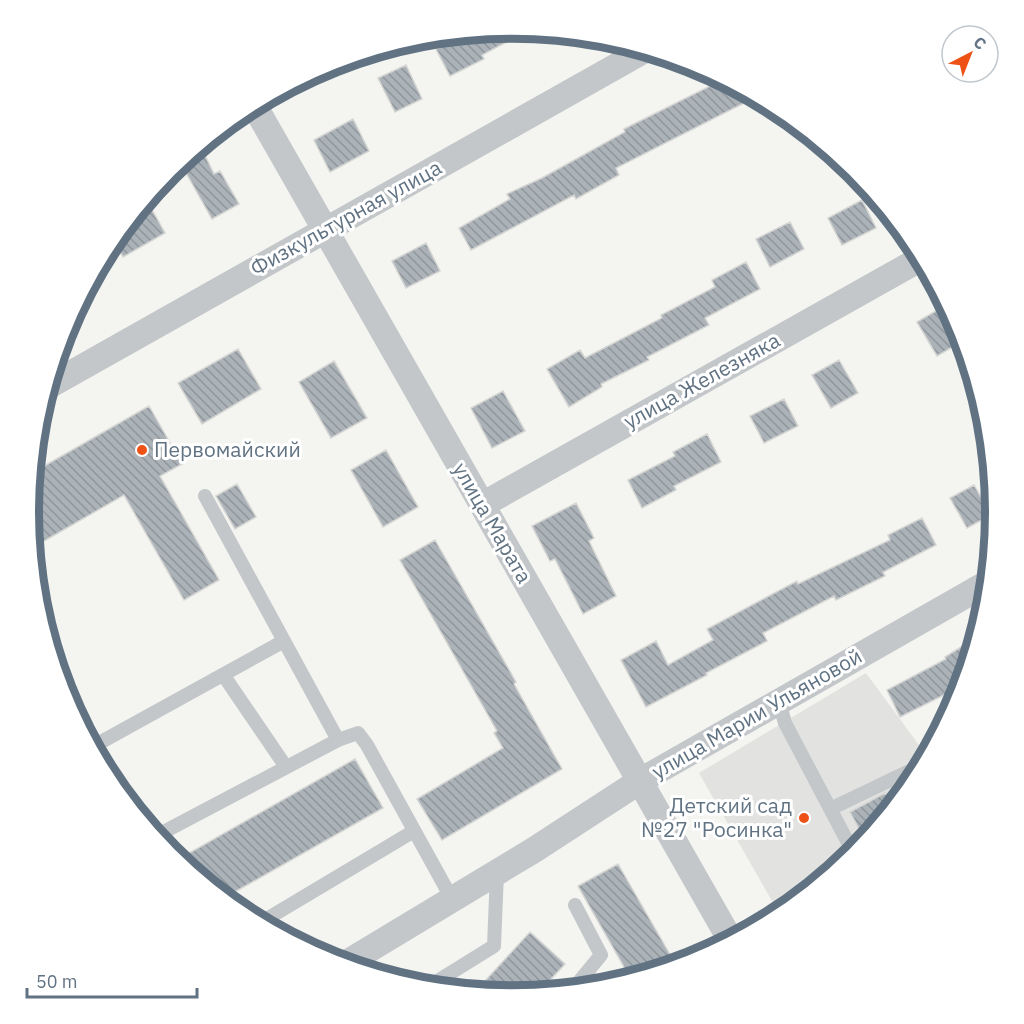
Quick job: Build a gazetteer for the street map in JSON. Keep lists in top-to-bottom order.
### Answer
{
  "streets": {
    "street": [
      "Физкультурная улица",
      "улица Железняка",
      "улица Марата",
      "улица Марии Ульяновой"
    ]
  },
  "crossings": [
    ["Физкультурная улица", "улица Марата"],
    ["улица Железняка", "улица Марата"],
    ["улица Марата", "улица Марии Ульяновой"]
  ],
  "places": ["Первомайский", "Детский сад №27 \"Росинка\""],
  "scale_bar": "50 m",
  "north": "top right"
}
